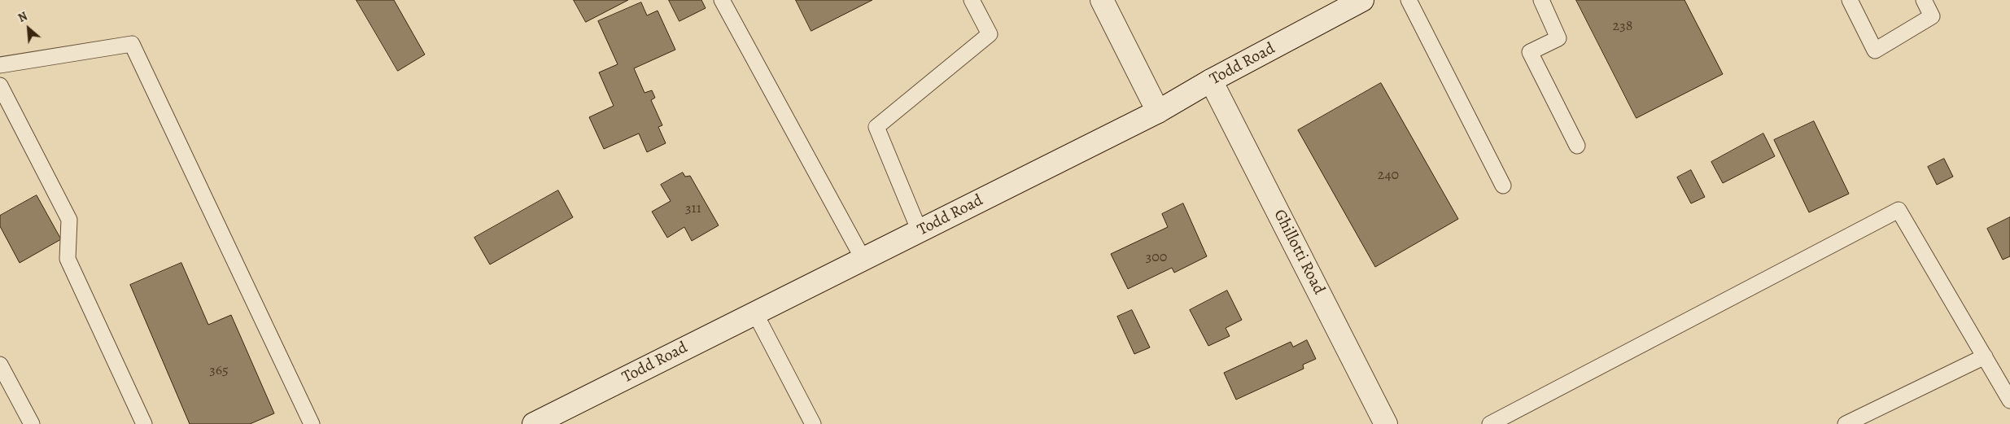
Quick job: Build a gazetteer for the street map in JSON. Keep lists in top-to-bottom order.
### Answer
{
  "streets": {
    "main road": ["Todd Road", "Ghillotti Road"]
  },
  "crossings": [
    ["Todd Road", "Ghillotti Road"]
  ],
  "house_numbers": [
    "238",
    "240",
    "311",
    "300",
    "365"
  ],
  "north": "top left"
}
